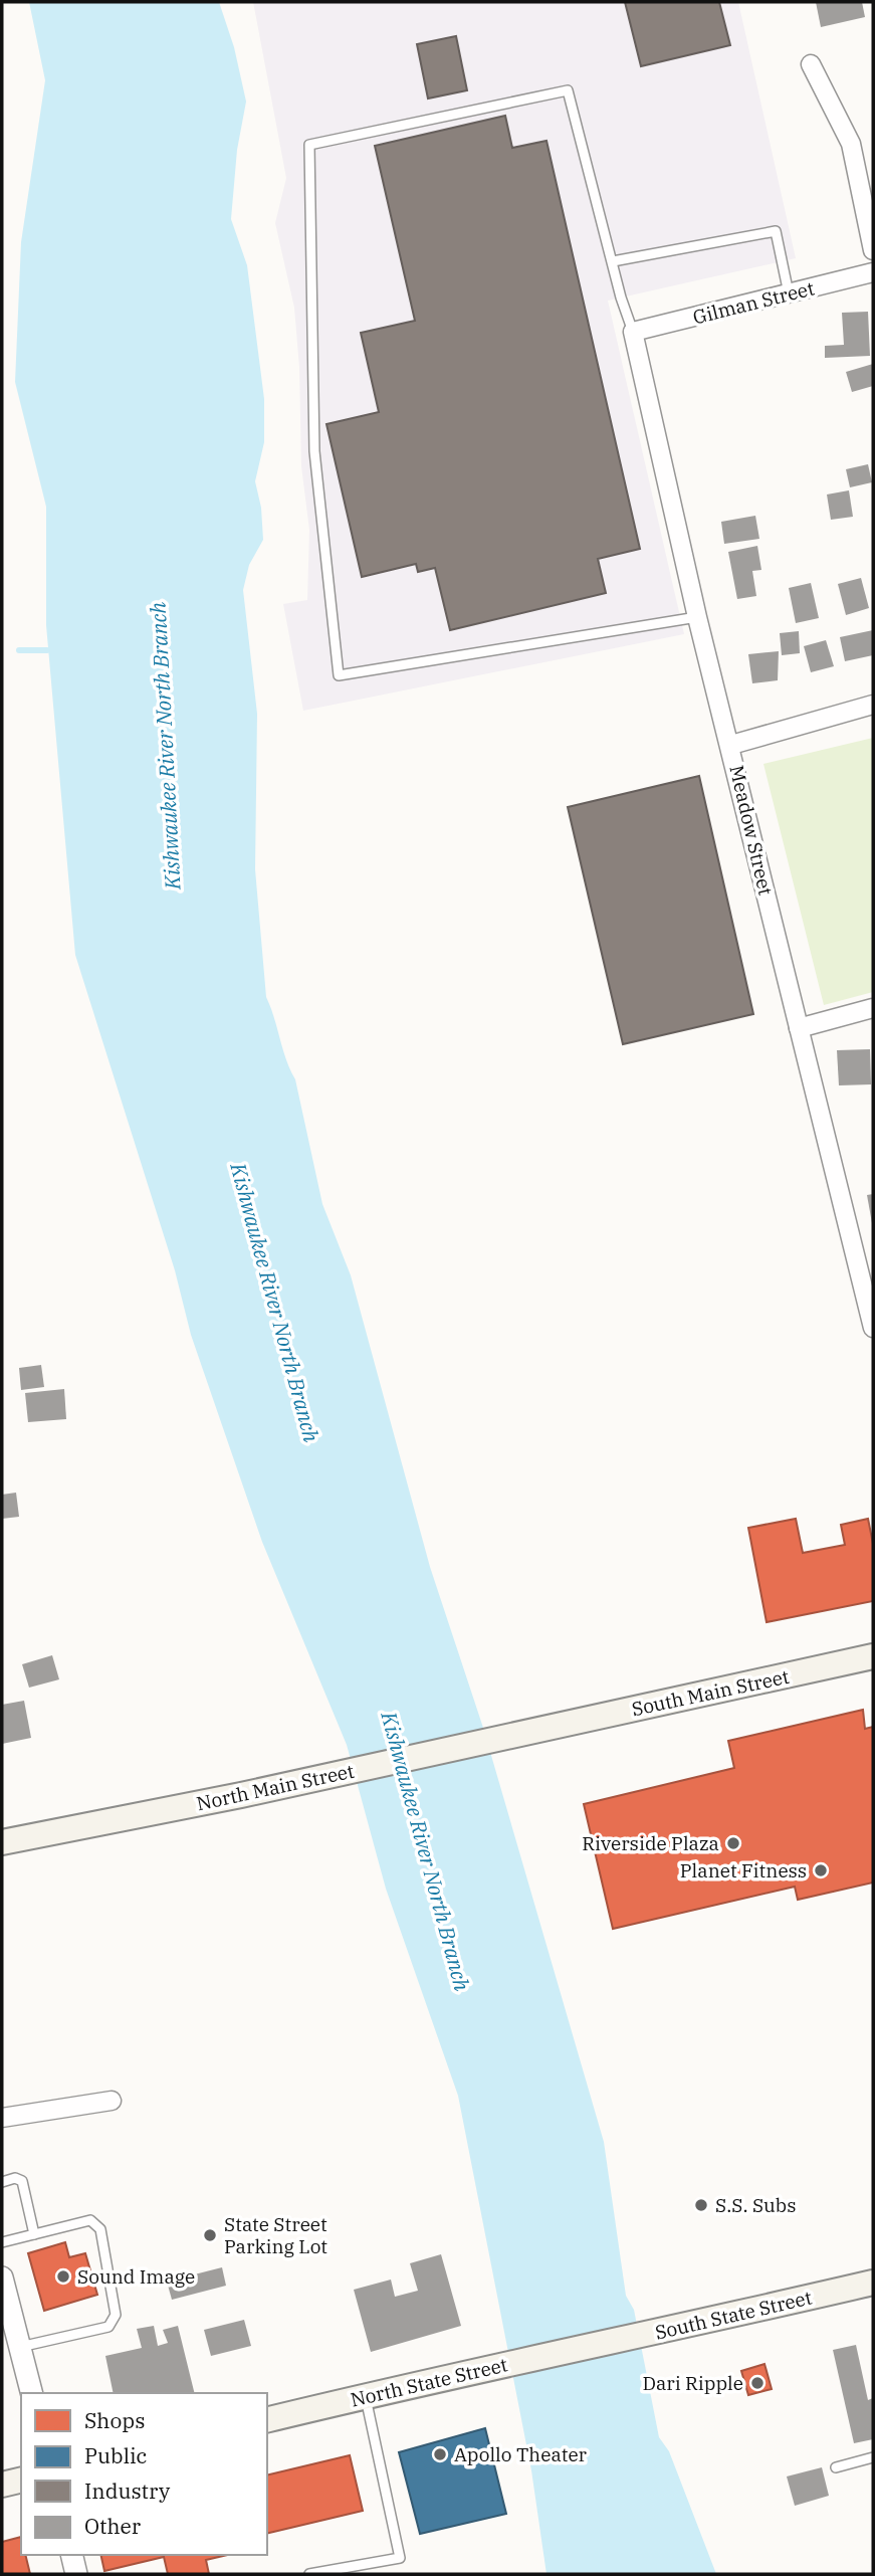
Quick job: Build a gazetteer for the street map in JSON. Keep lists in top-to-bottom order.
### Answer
{
  "streets": {
    "main road": [
      "South Main Street",
      "North Main Street",
      "South State Street",
      "North State Street"
    ],
    "street": ["Gilman Street", "Meadow Street"]
  },
  "crossings": [
    ["Gilman Street", "Meadow Street"],
    ["South Main Street", "North Main Street"],
    ["South State Street", "North State Street"]
  ],
  "water": ["Kishwaukee River North Branch"],
  "places": [
    "Riverside Plaza",
    "Planet Fitness",
    "S.S. Subs",
    "State Street Parking Lot",
    "Sound Image",
    "Dari Ripple",
    "Apollo Theater"
  ],
  "legend": [
    "Shops",
    "Public",
    "Industry",
    "Other"
  ]
}
